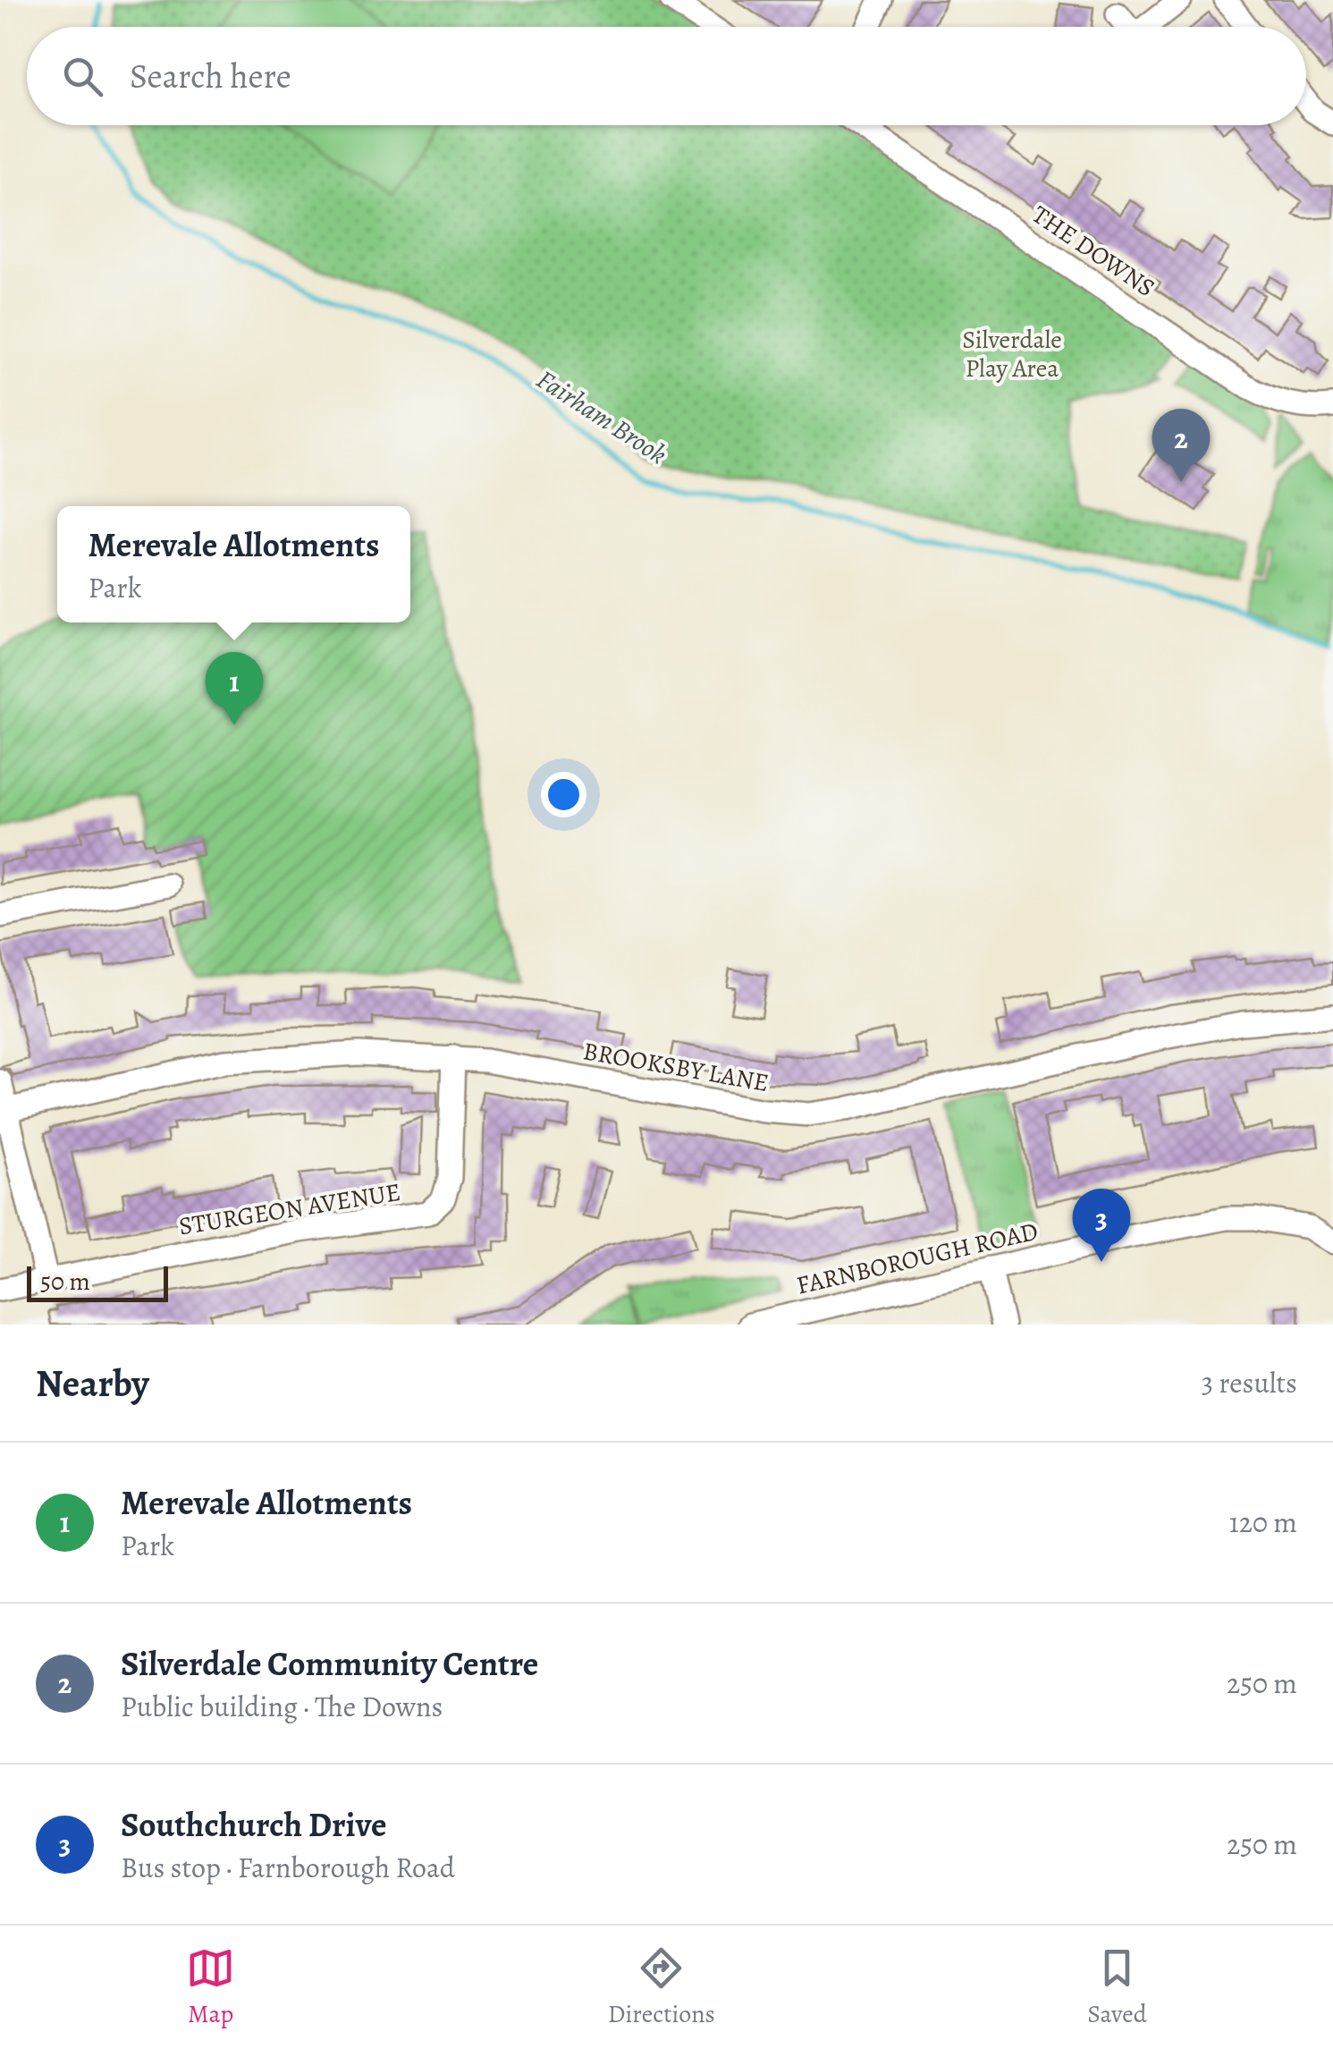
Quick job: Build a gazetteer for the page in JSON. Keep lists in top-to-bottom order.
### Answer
{
  "streets": {
    "street": [
      "THE DOWNS",
      "BROOKSBY LANE",
      "STURGEON AVENUE",
      "FARNBOROUGH ROAD"
    ]
  },
  "crossings": [
    ["BROOKSBY LANE", "STURGEON AVENUE"]
  ],
  "water": ["Fairham Brook"],
  "parks": ["Silverdale Play Area"],
  "scale_bar": "50 m",
  "page": {
    "search": "Search here",
    "pins": ["2", "1", "3"],
    "popup": ["Merevale Allotments", "Park"],
    "scale": "50 m",
    "heading": ["Nearby", "3 results"],
    "list": [
      {
        "mark": "1",
        "name": "Merevale Allotments",
        "note": "Park",
        "value": "120 m"
      },
      {
        "mark": "2",
        "name": "Silverdale Community Centre",
        "note": "Public building · The Downs",
        "value": "250 m"
      },
      {
        "mark": "3",
        "name": "Southchurch Drive",
        "note": "Bus stop · Farnborough Road",
        "value": "250 m"
      }
    ],
    "nav": ["Map", "Directions", "Saved"]
  }
}
